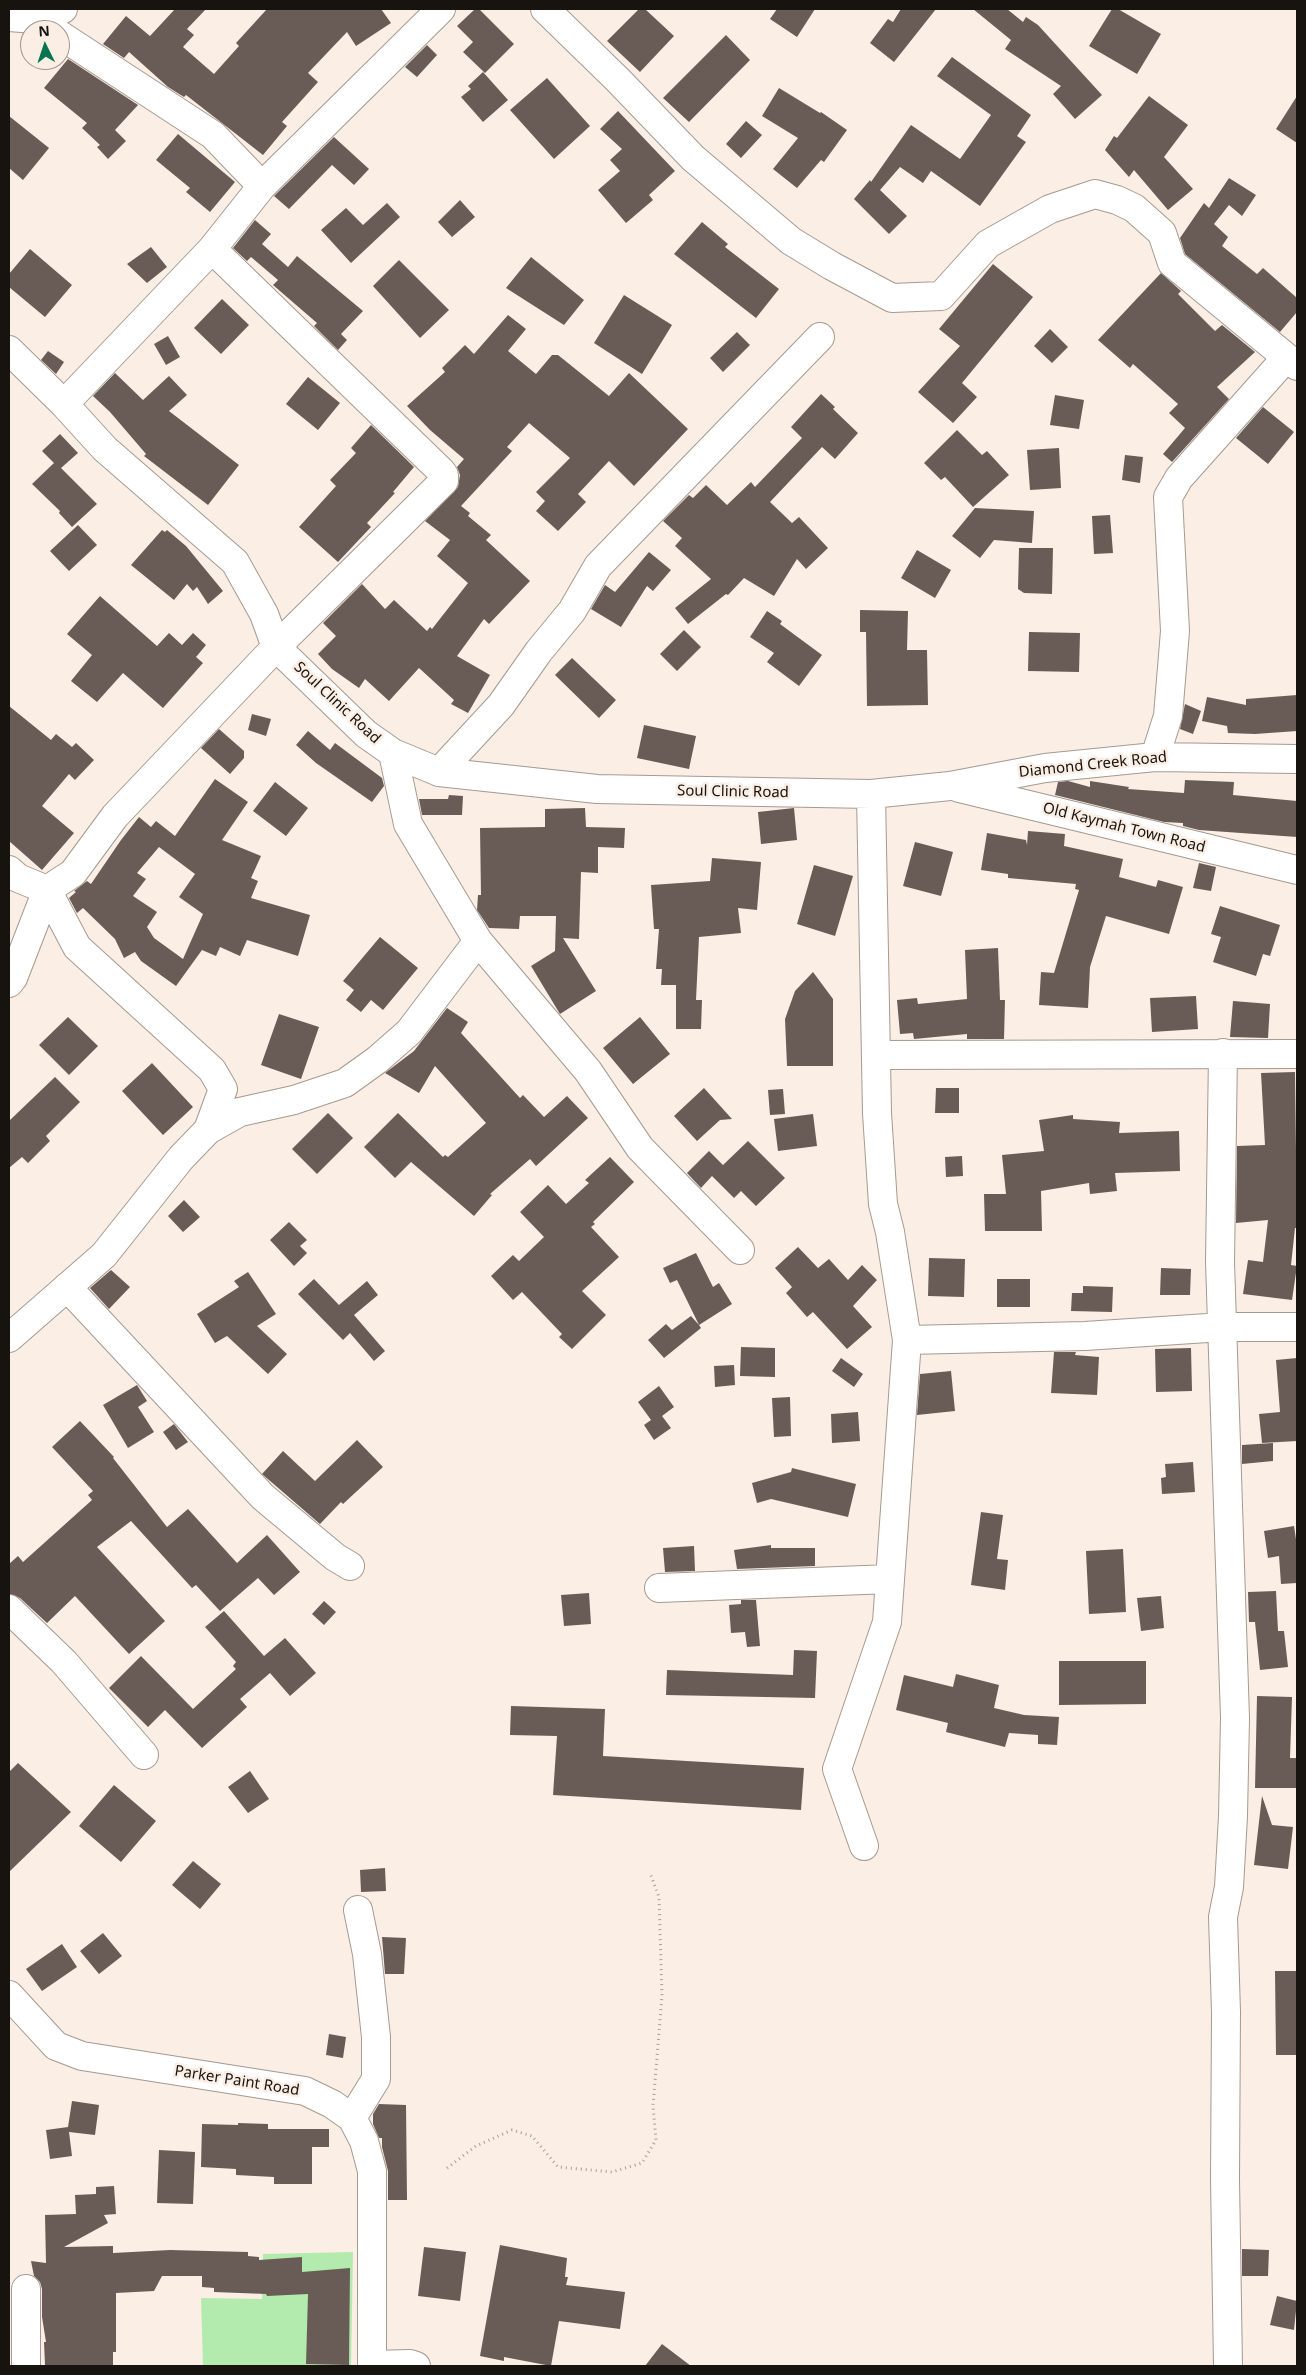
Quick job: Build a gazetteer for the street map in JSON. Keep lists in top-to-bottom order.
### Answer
{
  "streets": {
    "street": [
      "Soul Clinic Road",
      "Diamond Creek Road",
      "Old Kaymah Town Road",
      "Parker Paint Road"
    ]
  },
  "crossings": [
    ["Soul Clinic Road", "Diamond Creek Road"],
    ["Soul Clinic Road", "Old Kaymah Town Road"],
    ["Diamond Creek Road", "Old Kaymah Town Road"]
  ],
  "north": "top"
}
